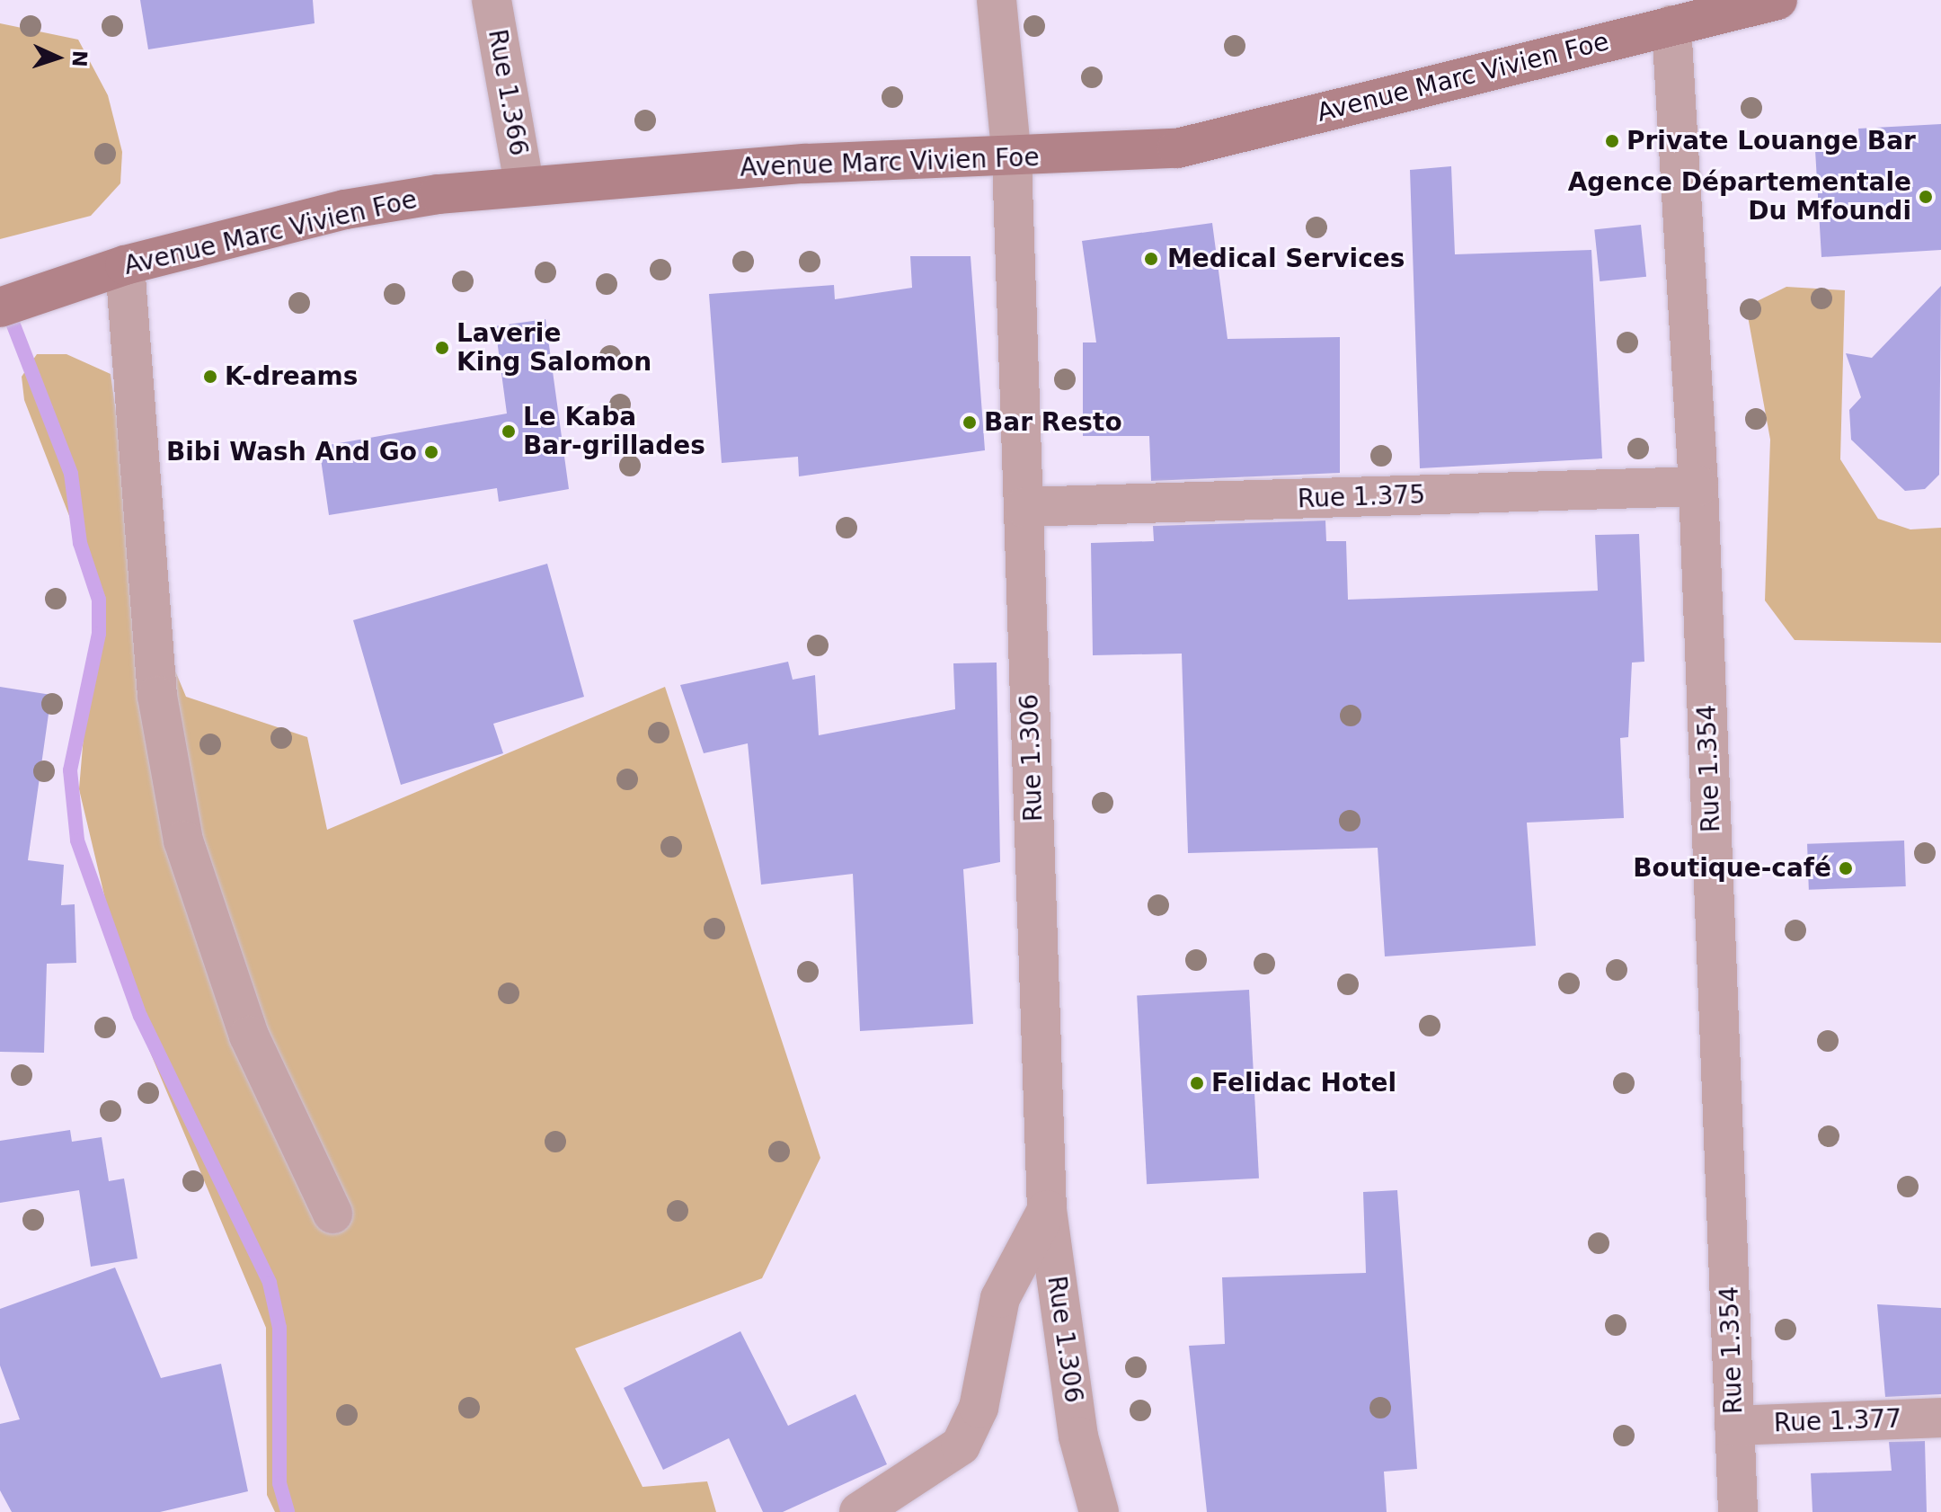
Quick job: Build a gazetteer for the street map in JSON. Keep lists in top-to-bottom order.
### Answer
{
  "streets": {
    "main road": ["Avenue Marc Vivien Foe"],
    "street": [
      "Rue 1.366",
      "Rue 1.375",
      "Rue 1.306",
      "Rue 1.354",
      "Rue 1.377"
    ]
  },
  "crossings": [
    ["Avenue Marc Vivien Foe", "Rue 1.366"],
    ["Avenue Marc Vivien Foe", "Rue 1.306"],
    ["Avenue Marc Vivien Foe", "Rue 1.354"],
    ["Rue 1.375", "Rue 1.306"],
    ["Rue 1.375", "Rue 1.354"],
    ["Rue 1.354", "Rue 1.377"]
  ],
  "places": [
    "Private Louange Bar",
    "Agence Départementale Du Mfoundi",
    "Medical Services",
    "Laverie King Salomon",
    "K-dreams",
    "Bar Resto",
    "Le Kaba Bar-grillades",
    "Bibi Wash And Go",
    "Boutique-café",
    "Felidac Hotel"
  ],
  "north": "right"
}
